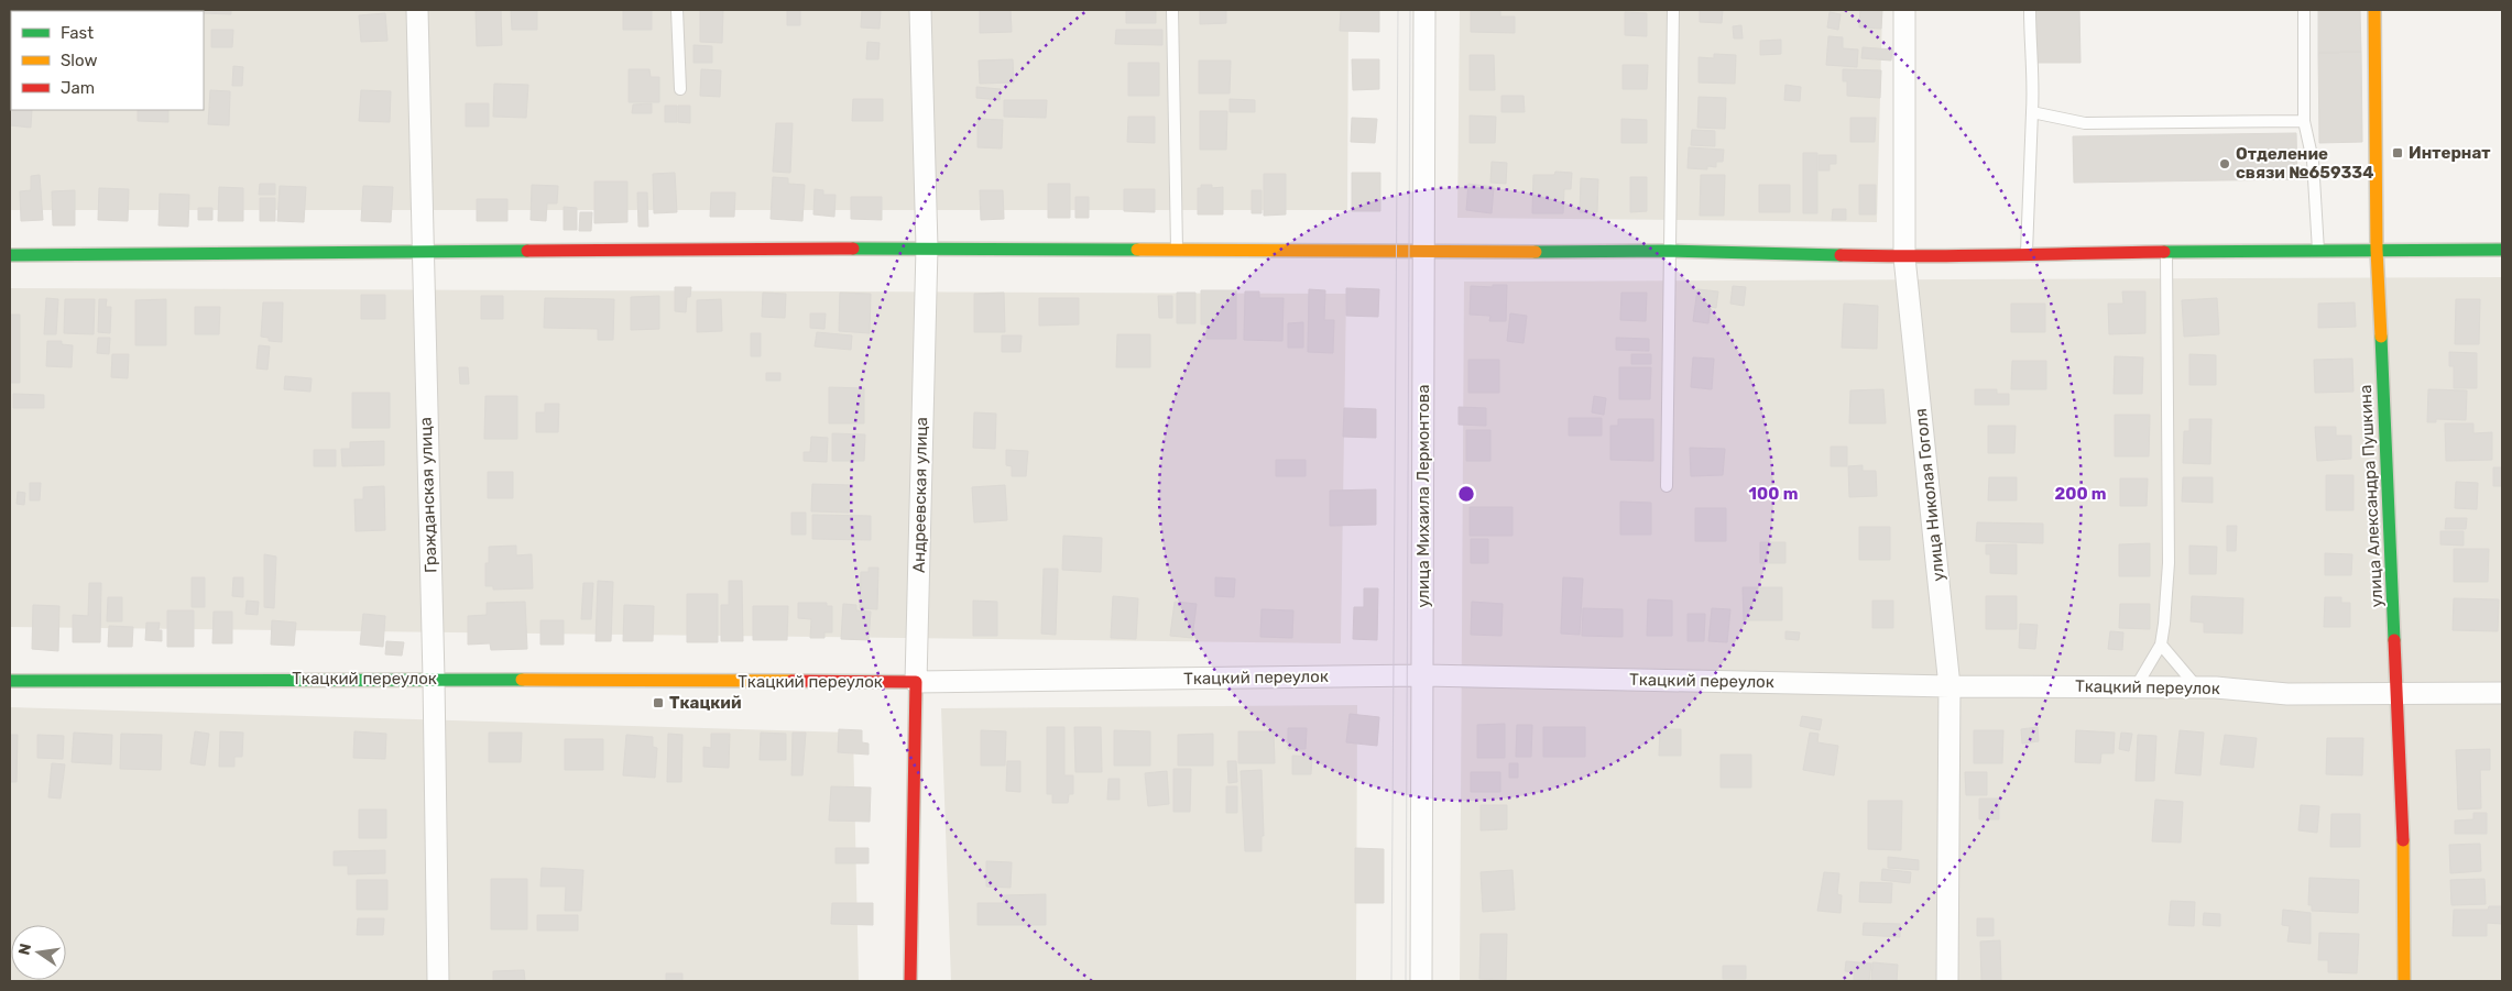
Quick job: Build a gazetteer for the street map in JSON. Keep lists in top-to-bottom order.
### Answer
{
  "streets": {
    "street": [
      "Гражданская улица",
      "Андреевская улица",
      "улица Николая Гоголя",
      "улица Михаила Лермонтова",
      "улица Александра Пушкина",
      "Ткацкий переулок"
    ]
  },
  "crossings": [
    ["Гражданская улица", "Ткацкий переулок"],
    ["Андреевская улица", "Ткацкий переулок"],
    ["улица Николая Гоголя", "Ткацкий переулок"],
    ["улица Михаила Лермонтова", "Ткацкий переулок"],
    ["улица Александра Пушкина", "Ткацкий переулок"]
  ],
  "places": {
    "transit": ["Интернат", "Ткацкий"],
    "other": ["Отделение связи №659334"]
  },
  "legend": ["Fast", "Slow", "Jam"],
  "north": "left",
  "rings": ["100 m", "200 m"]
}
